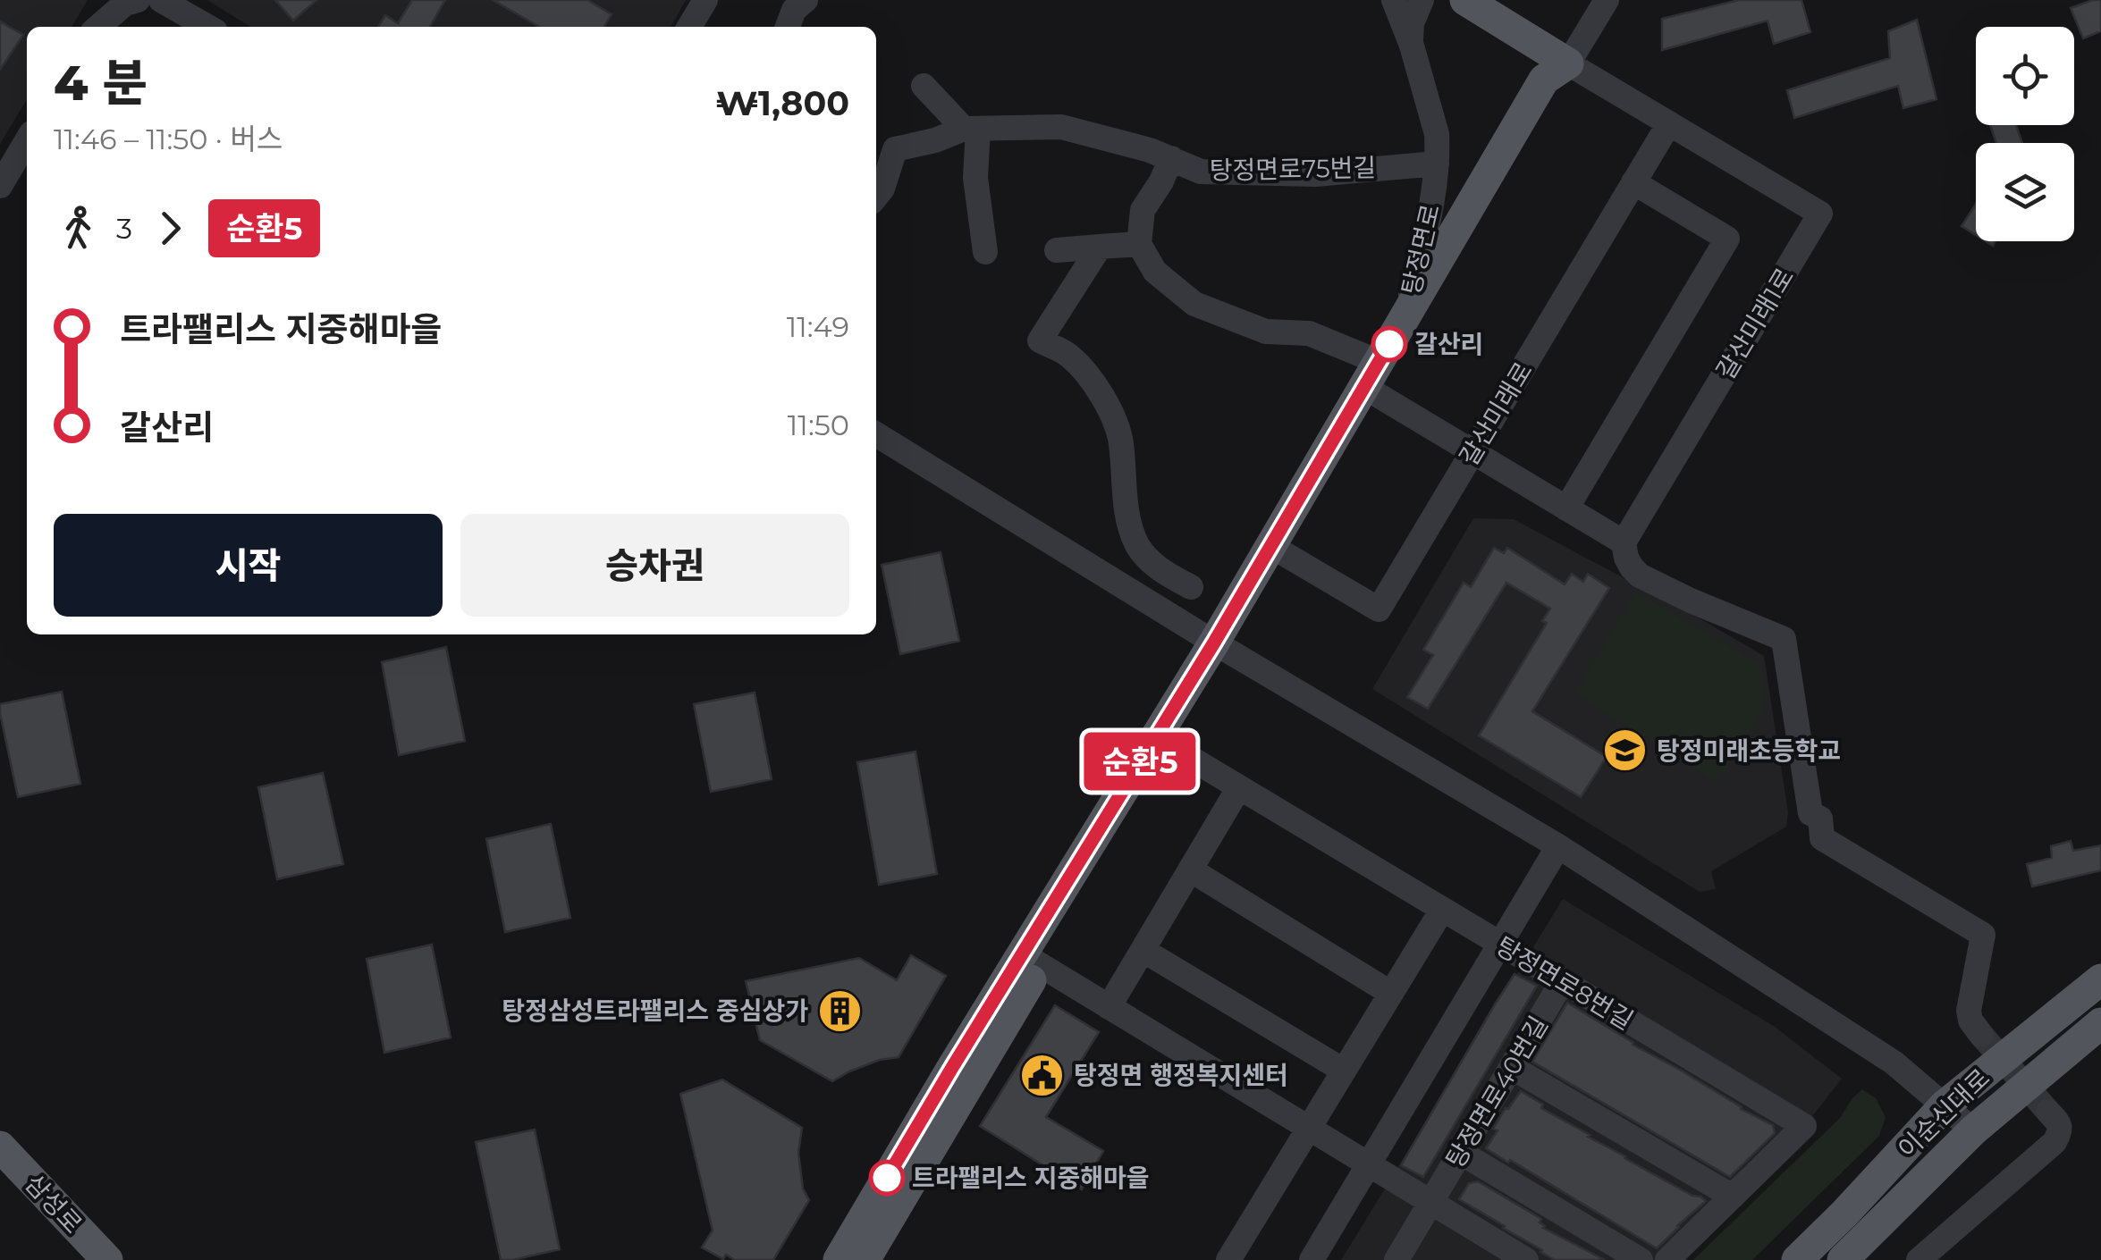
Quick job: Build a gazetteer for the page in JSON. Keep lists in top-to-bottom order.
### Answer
{
  "streets": {
    "main road": [
      "탕정면로",
      "갈산미래1로",
      "이순신대로",
      "삼성로"
    ],
    "street": [
      "탕정면로75번길",
      "갈산미래로",
      "탕정면로8번길",
      "탕정면로40번길"
    ]
  },
  "crossings": [
    ["탕정면로75번길", "탕정면로"],
    ["탕정면로", "갈산미래로"],
    ["탕정면로", "탕정면로8번길"],
    ["갈산미래1로", "갈산미래로"],
    ["탕정면로8번길", "탕정면로40번길"]
  ],
  "places": {
    "other": ["갈산리", "트라팰리스 지중해마을"],
    "school or university": ["탕정미래초등학교"],
    "building": ["탕정삼성트라팰리스 중심상가"],
    "public building": ["탕정면 행정복지센터"]
  },
  "lines": ["bus line 순환5"],
  "page": {
    "on_map": "순환5",
    "heading": ["4 분", "11:46 – 11:50 · 버스", "₩1,800"],
    "legs": ["3", "순환5"],
    "list": [
      {
        "name": "트라팰리스 지중해마을",
        "value": "11:49"
      },
      {
        "name": "갈산리",
        "value": "11:50"
      }
    ],
    "buttons": ["시작", "승차권"]
  }
}
